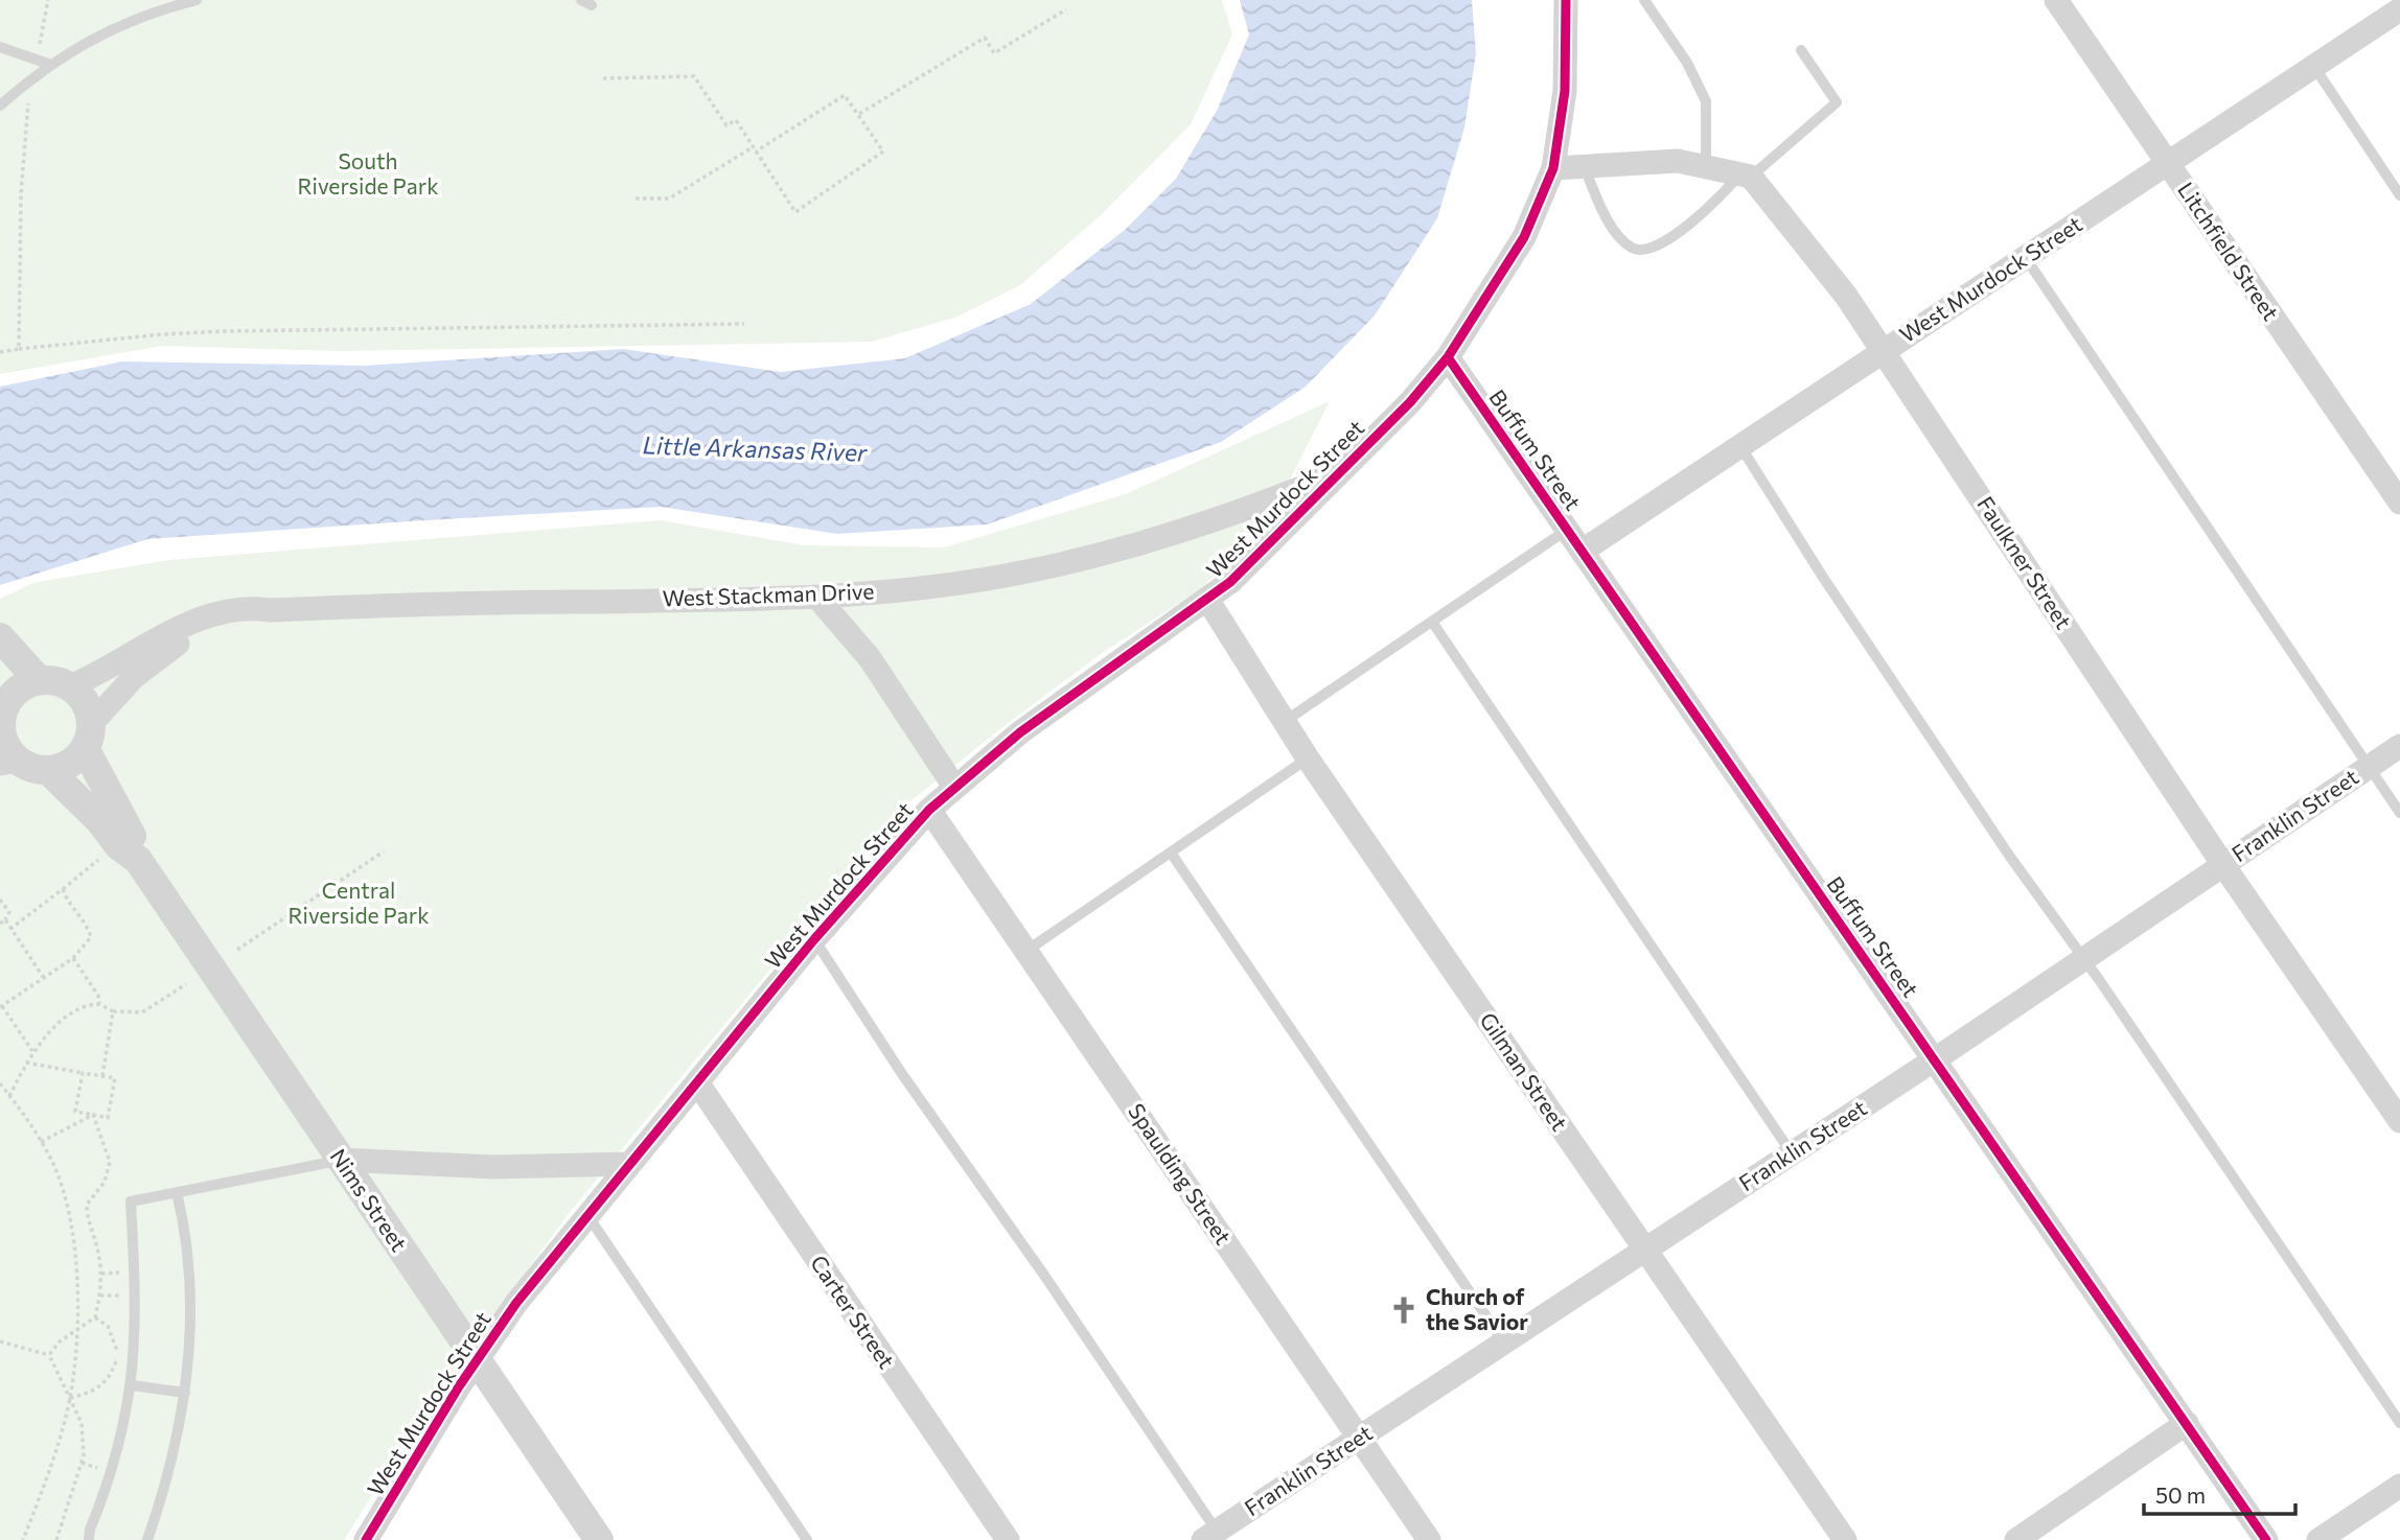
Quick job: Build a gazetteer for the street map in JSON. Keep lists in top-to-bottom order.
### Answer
{
  "streets": {
    "street": [
      "Litchfield Street",
      "West Murdock Street",
      "Buffum Street",
      "Faulkner Street",
      "West Stackman Drive",
      "Franklin Street",
      "Gilman Street",
      "Spaulding Street",
      "Nims Street",
      "Carter Street"
    ]
  },
  "crossings": [
    ["Litchfield Street", "West Murdock Street"],
    ["West Murdock Street", "Buffum Street"],
    ["West Murdock Street", "Faulkner Street"],
    ["West Murdock Street", "West Stackman Drive"],
    ["West Murdock Street", "Gilman Street"],
    ["West Murdock Street", "Spaulding Street"],
    ["West Murdock Street", "Nims Street"],
    ["West Murdock Street", "Carter Street"],
    ["Buffum Street", "Franklin Street"],
    ["Faulkner Street", "Franklin Street"],
    ["West Stackman Drive", "Nims Street"],
    ["Franklin Street", "Gilman Street"],
    ["Franklin Street", "Spaulding Street"]
  ],
  "water": ["Little Arkansas River"],
  "parks": ["South Riverside Park", "Central Riverside Park"],
  "places": {
    "church": ["Church of the Savior"]
  },
  "scale_bar": "50 m"
}
